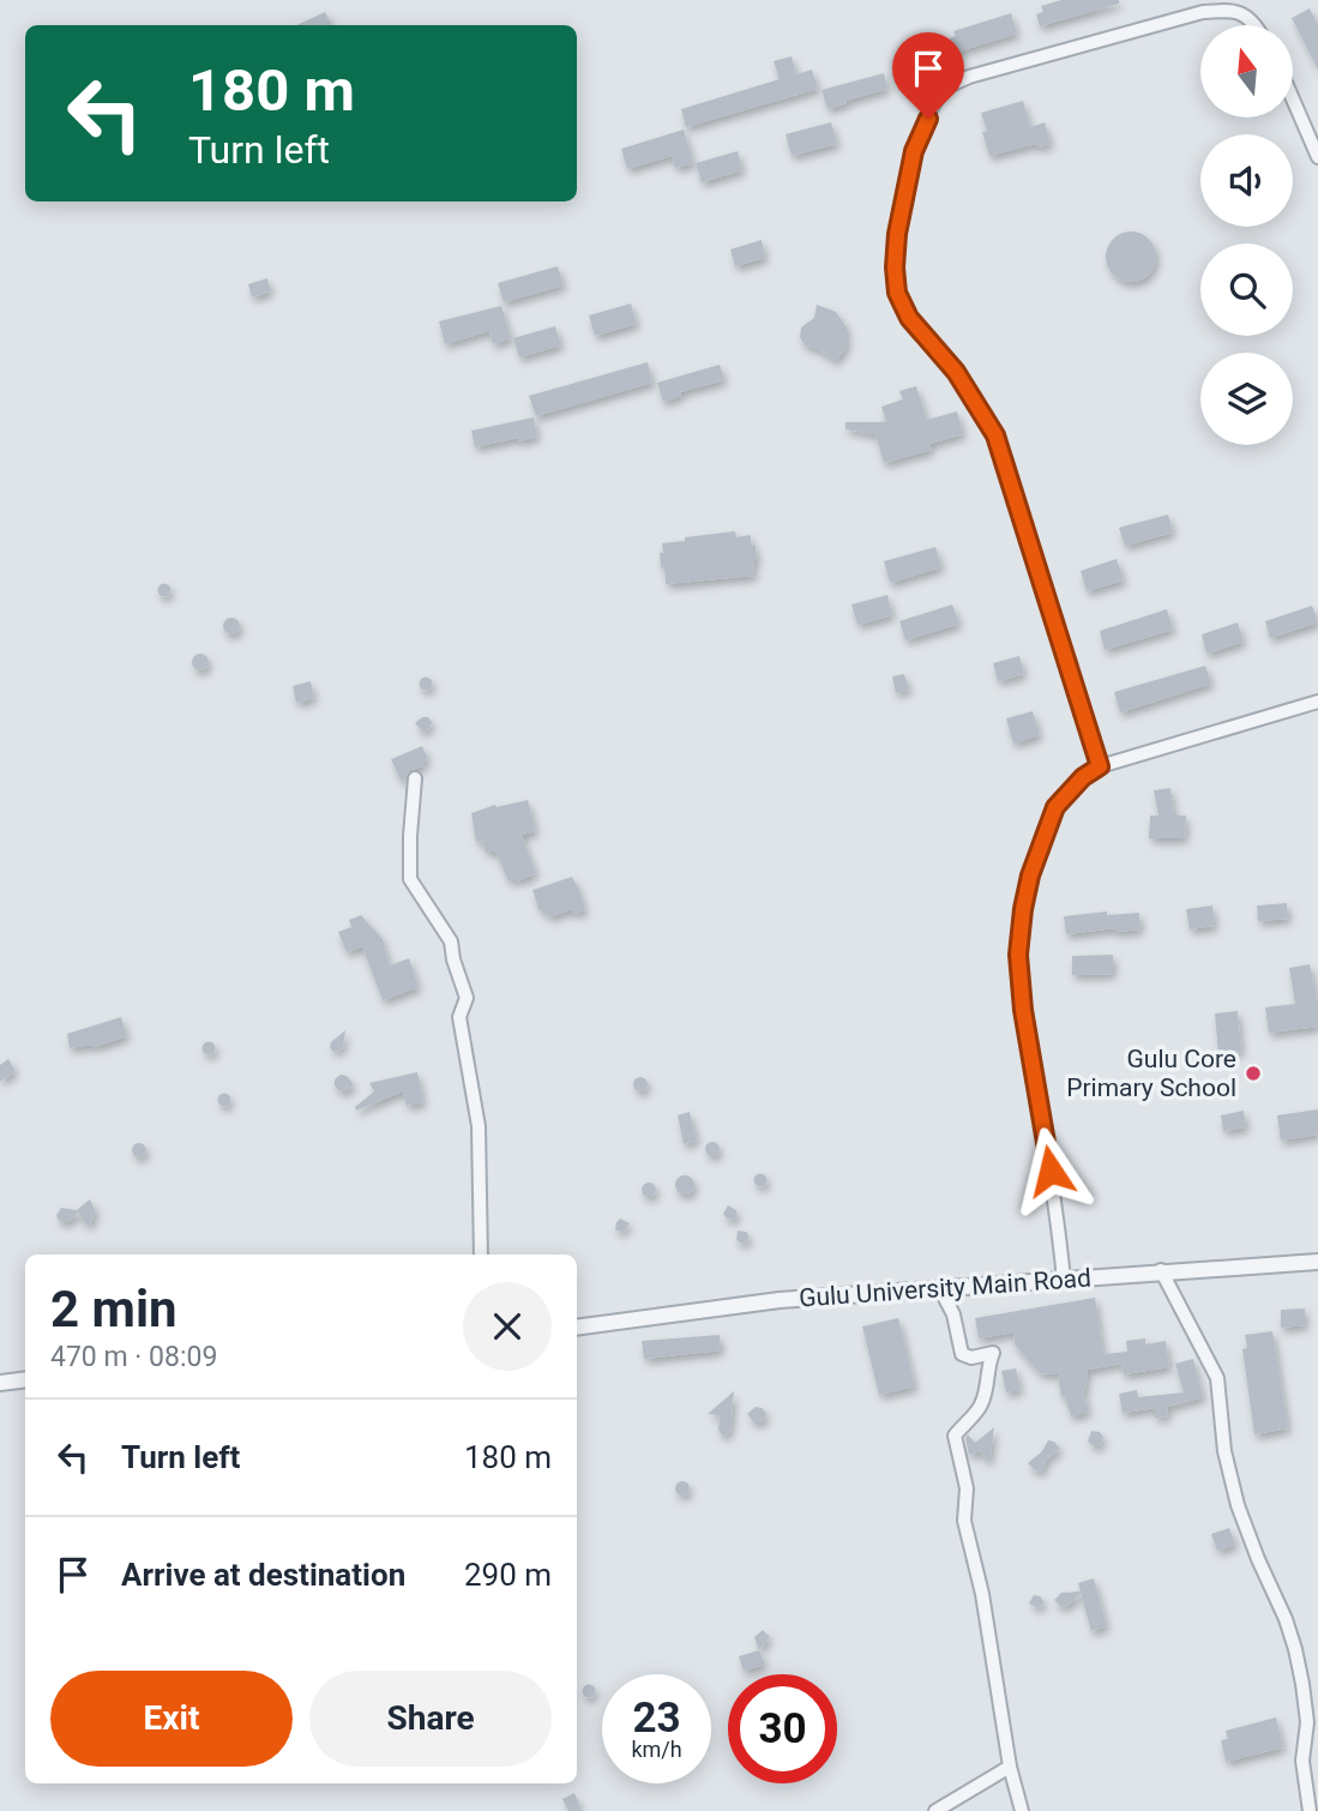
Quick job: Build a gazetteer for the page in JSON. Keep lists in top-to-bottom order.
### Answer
{
  "streets": {
    "street": ["Gulu University Main Road"]
  },
  "places": ["Gulu Core Primary School"],
  "north": "top",
  "page": {
    "turn": ["180 m", "Turn left"],
    "heading": ["2 min", "470 m · 08:09"],
    "list": [
      {
        "name": "Turn left",
        "value": "180 m"
      },
      {
        "name": "Arrive at destination",
        "value": "290 m"
      }
    ],
    "buttons": ["Exit", "Share"],
    "speed": "23 km/h",
    "limit": "30"
  }
}
